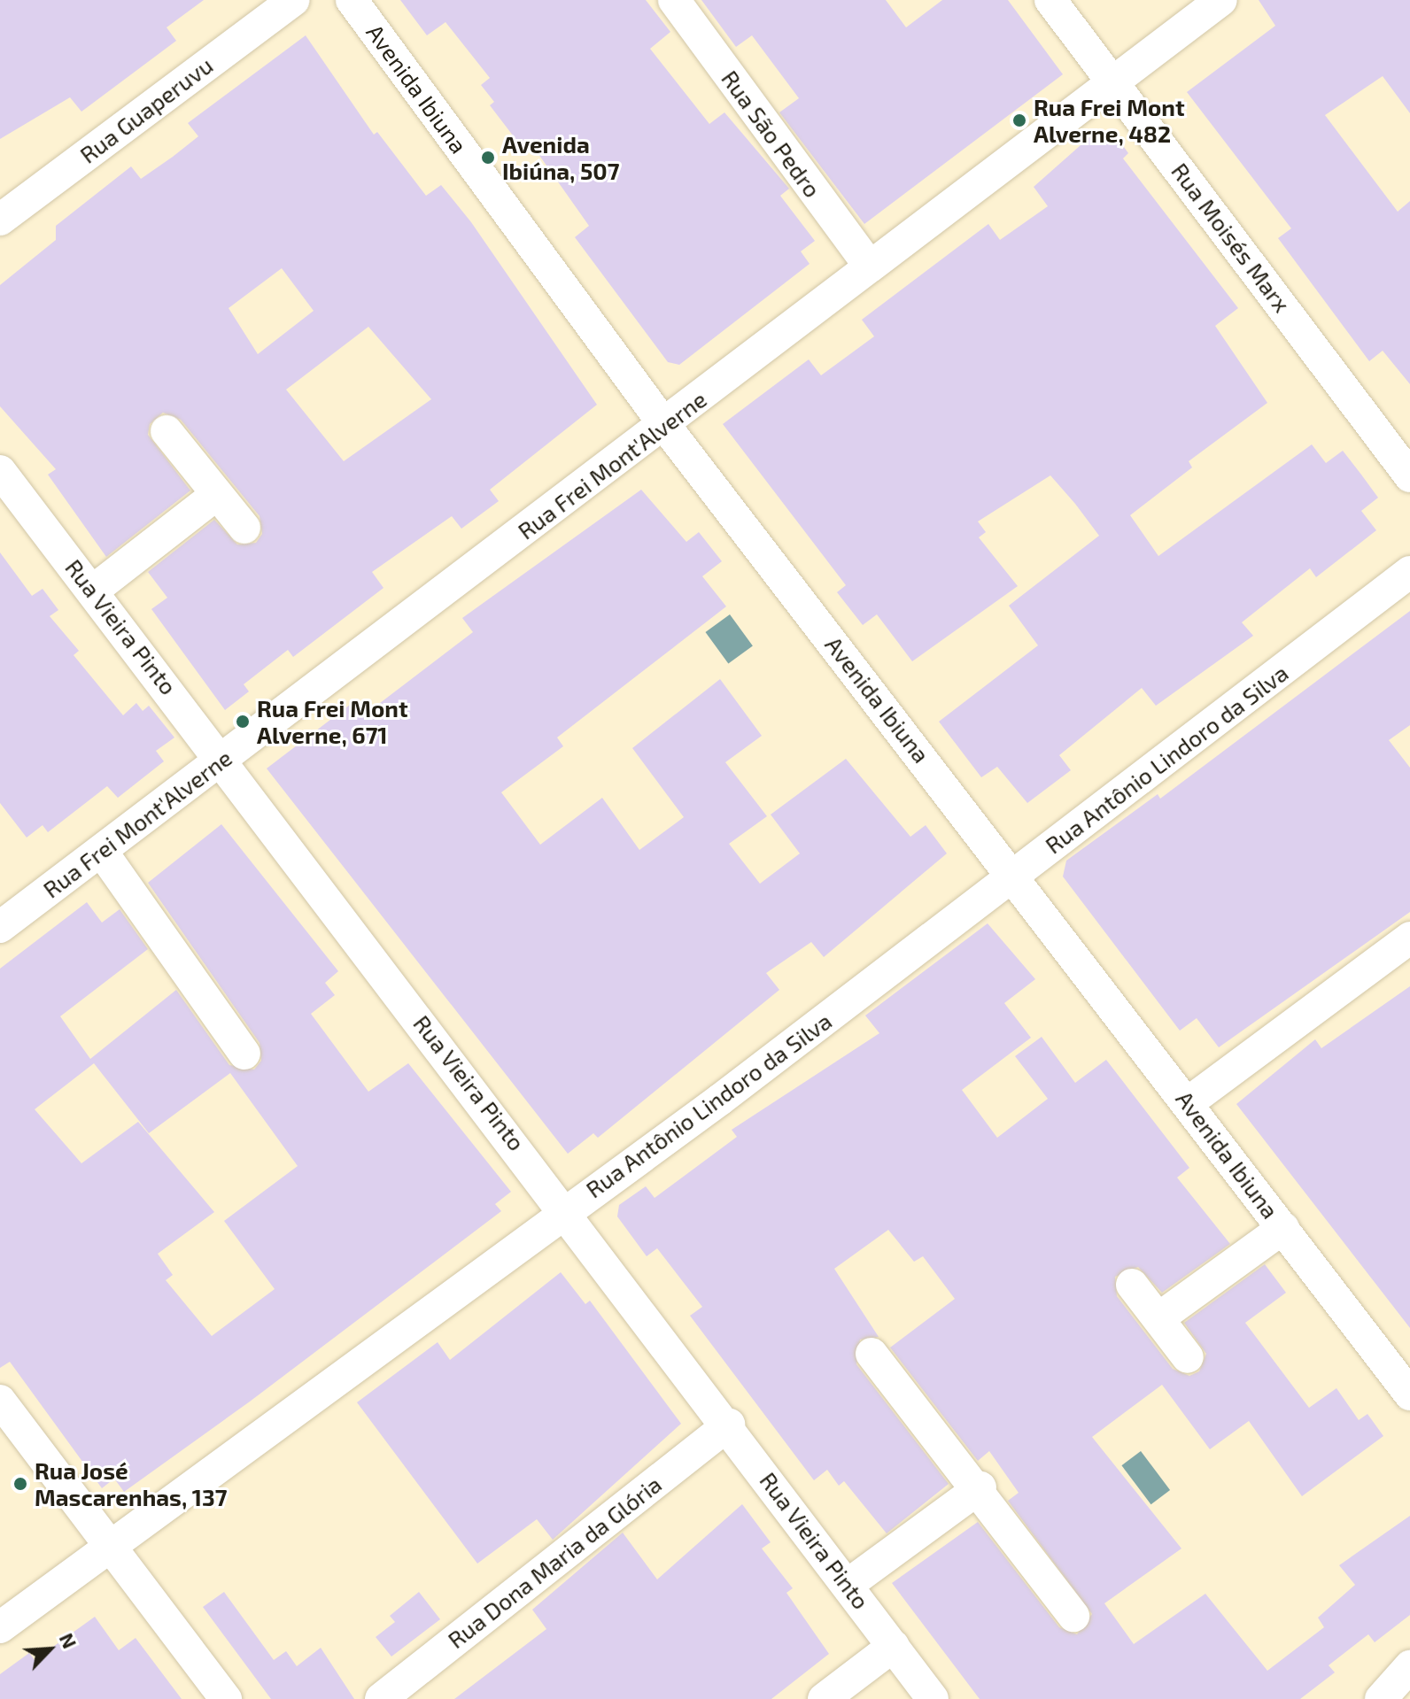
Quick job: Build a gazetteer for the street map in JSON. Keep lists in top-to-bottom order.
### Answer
{
  "streets": {
    "street": [
      "Avenida Ibiuna",
      "Rua Guaperuvu",
      "Rua São Pedro",
      "Rua Moisés Marx",
      "Rua Frei Mont'Alverne",
      "Rua Vieira Pinto",
      "Rua Antônio Lindoro da Silva",
      "Rua Dona Maria da Glória"
    ]
  },
  "crossings": [
    ["Avenida Ibiuna", "Rua Frei Mont'Alverne"],
    ["Avenida Ibiuna", "Rua Antônio Lindoro da Silva"],
    ["Rua São Pedro", "Rua Frei Mont'Alverne"],
    ["Rua Moisés Marx", "Rua Frei Mont'Alverne"],
    ["Rua Frei Mont'Alverne", "Rua Vieira Pinto"],
    ["Rua Vieira Pinto", "Rua Antônio Lindoro da Silva"],
    ["Rua Vieira Pinto", "Rua Dona Maria da Glória"]
  ],
  "places": [
    "Rua Frei Mont Alverne, 482",
    "Avenida Ibiúna, 507",
    "Rua Frei Mont Alverne, 671",
    "Rua José Mascarenhas, 137"
  ],
  "north": "top right"
}
